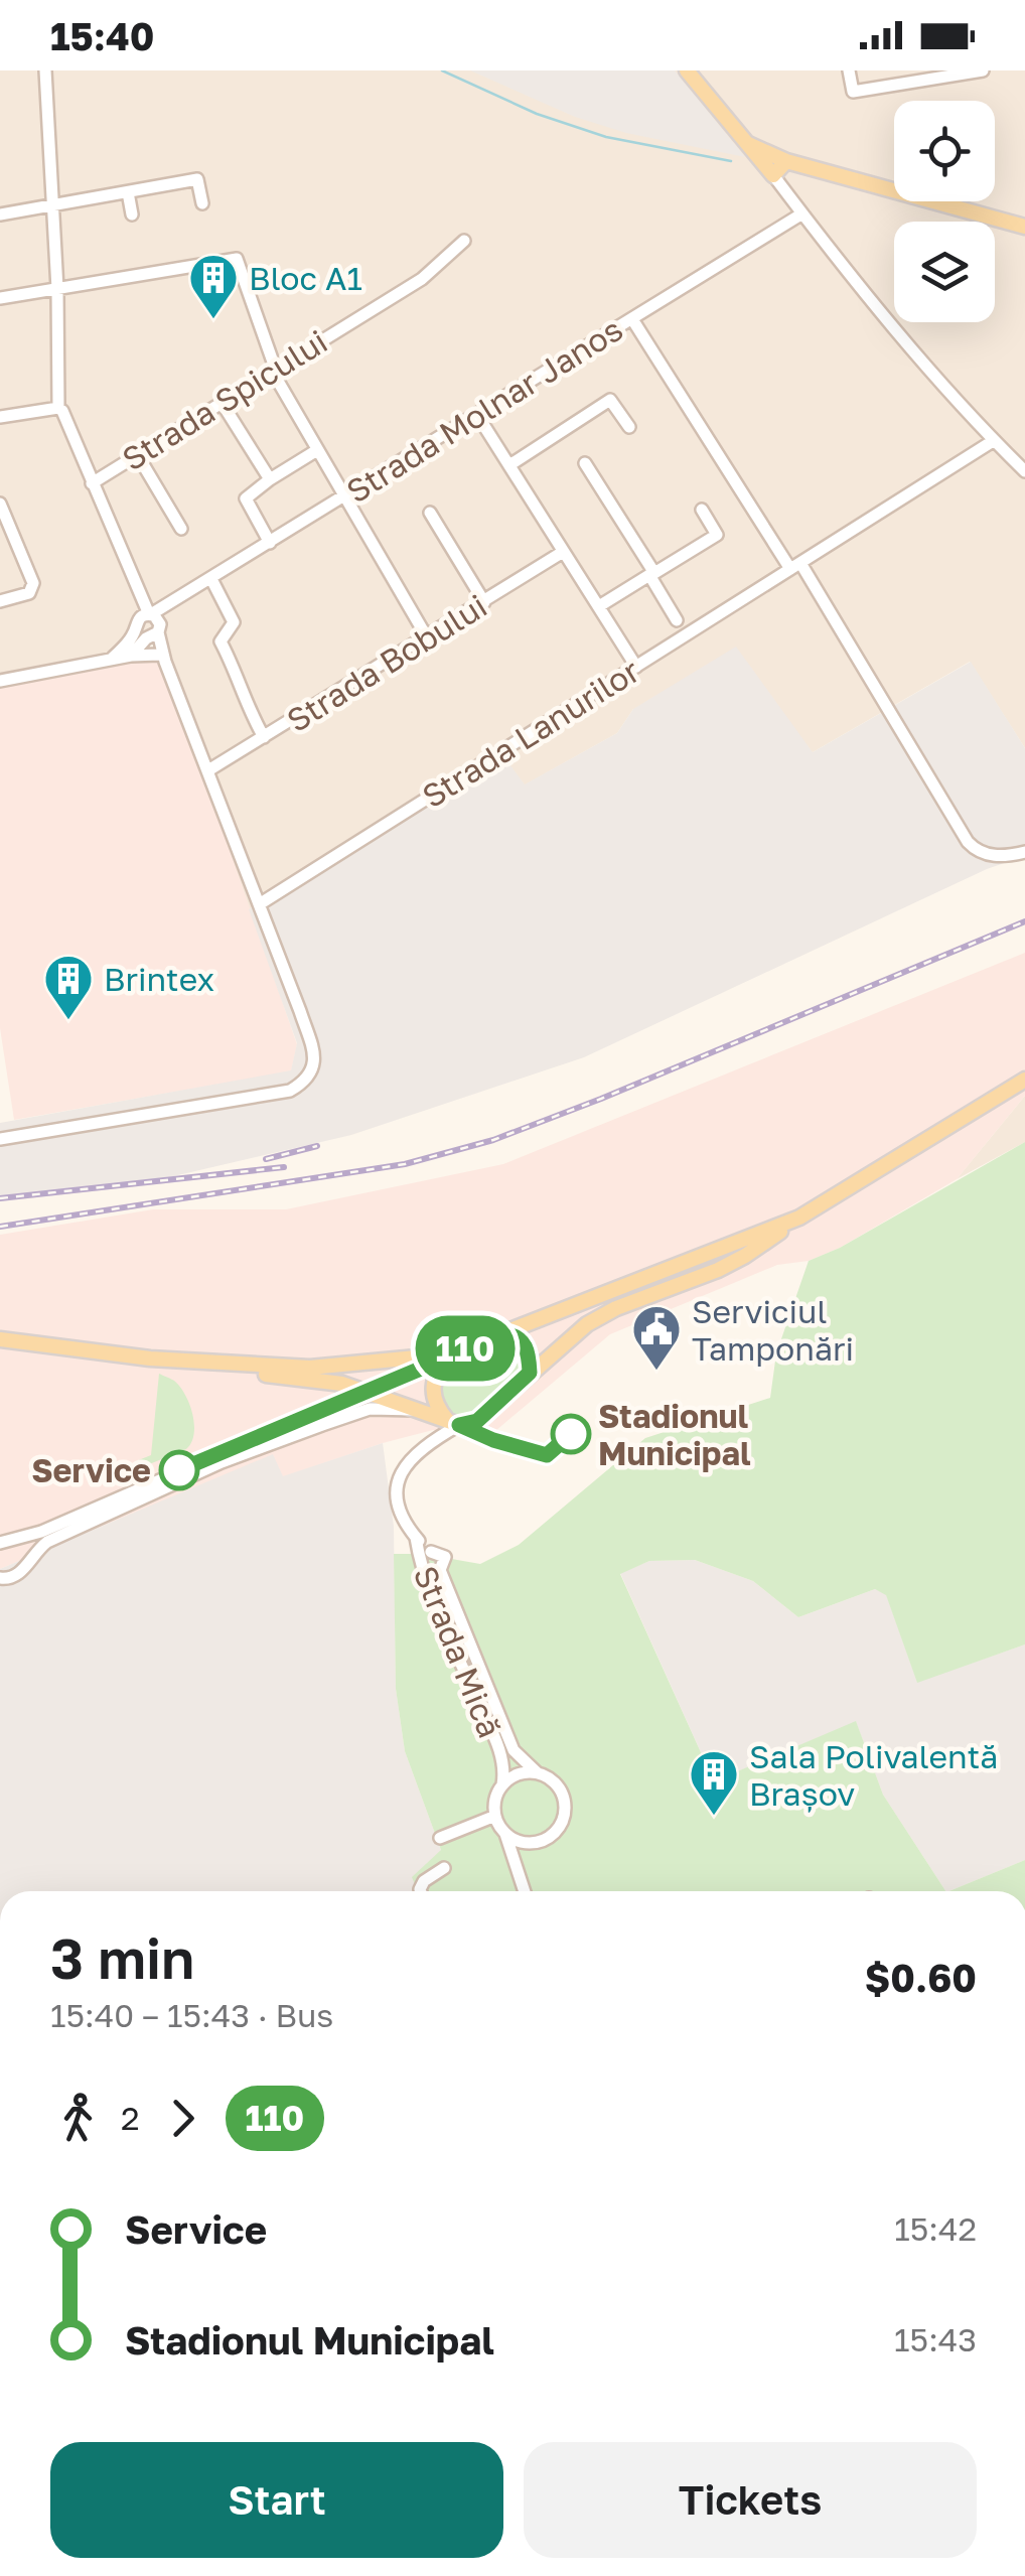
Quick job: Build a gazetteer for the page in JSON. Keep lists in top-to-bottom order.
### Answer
{
  "streets": {
    "street": [
      "Strada Spicului",
      "Strada Molnar Janos",
      "Strada Bobului",
      "Strada Lanurilor",
      "Strada Mică"
    ]
  },
  "crossings": [
    ["Strada Spicului", "Strada Molnar Janos"],
    ["Strada Spicului", "Strada Bobului"],
    ["Strada Spicului", "Strada Lanurilor"]
  ],
  "places": {
    "building": ["Bloc A1", "Brintex", "Sala Polivalentă Brașov"],
    "public building": ["Serviciul Tamponări"],
    "other": ["Stadionul Municipal", "Service"]
  },
  "lines": ["bus line 110"],
  "page": {
    "status": "15:40",
    "on_map": "110",
    "heading": ["3 min", "15:40 – 15:43 · Bus", "$0.60"],
    "legs": ["2", "110"],
    "list": [
      {
        "name": "Service",
        "value": "15:42"
      },
      {
        "name": "Stadionul Municipal",
        "value": "15:43"
      }
    ],
    "buttons": ["Start", "Tickets"]
  }
}
